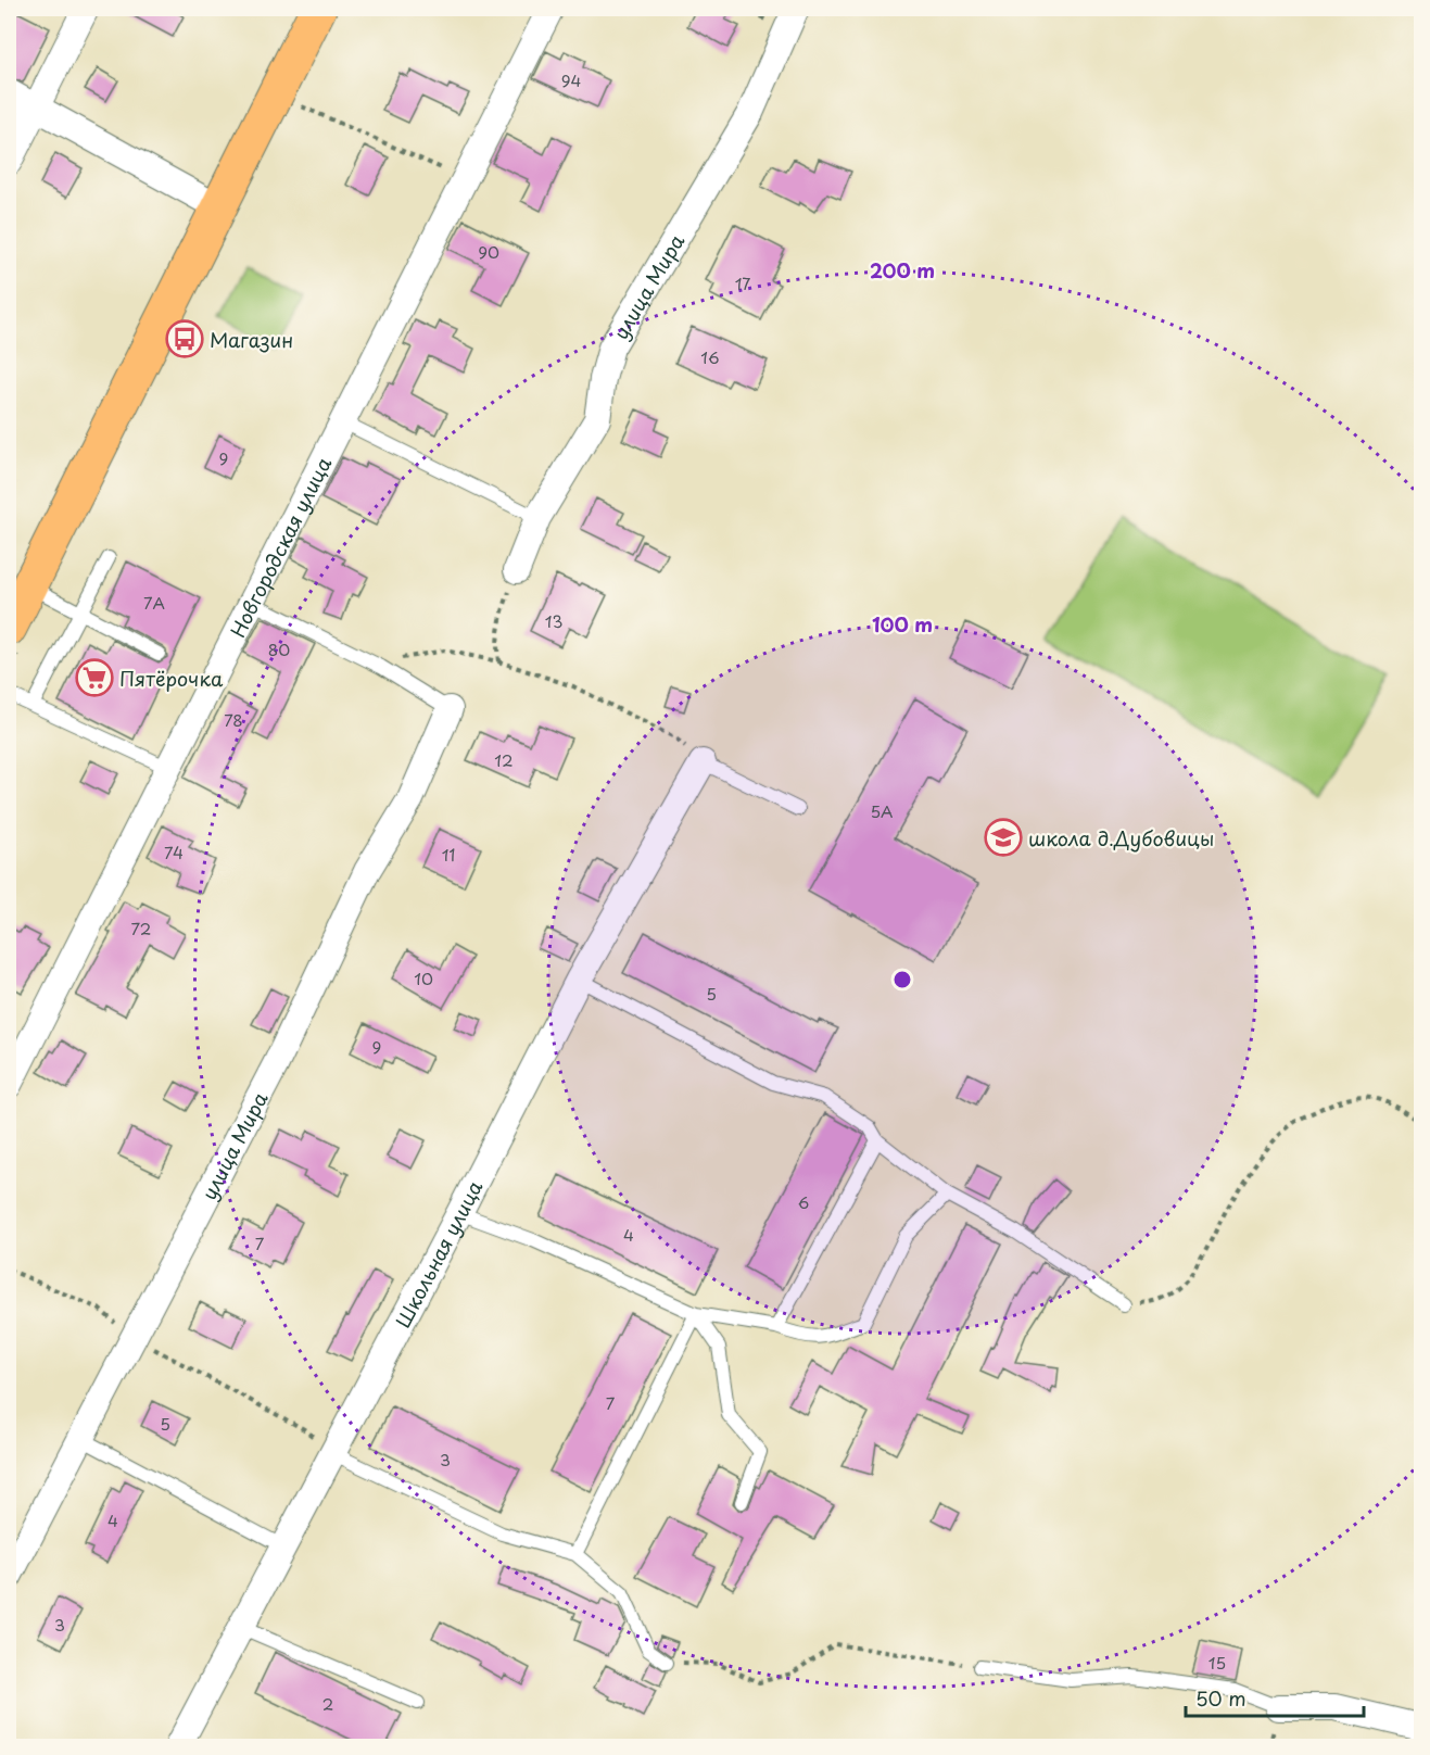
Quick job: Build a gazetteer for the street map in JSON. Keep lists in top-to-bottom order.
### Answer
{
  "streets": {
    "street": ["улица Мира", "Новгородская улица", "Школьная улица"]
  },
  "places": {
    "bus stop": ["Магазин"],
    "supermarket": ["Пятёрочка"],
    "school or university": ["школа д.Дубовицы"]
  },
  "house_numbers": [
    "94",
    "90",
    "17",
    "16",
    "9",
    "7А",
    "13",
    "80",
    "78",
    "12",
    "5А",
    "74",
    "11",
    "72",
    "10",
    "5",
    "9",
    "6",
    "4",
    "7",
    "7",
    "5",
    "3",
    "4",
    "3",
    "15",
    "2"
  ],
  "scale_bar": "50 m",
  "rings": ["200 m", "100 m"]
}
